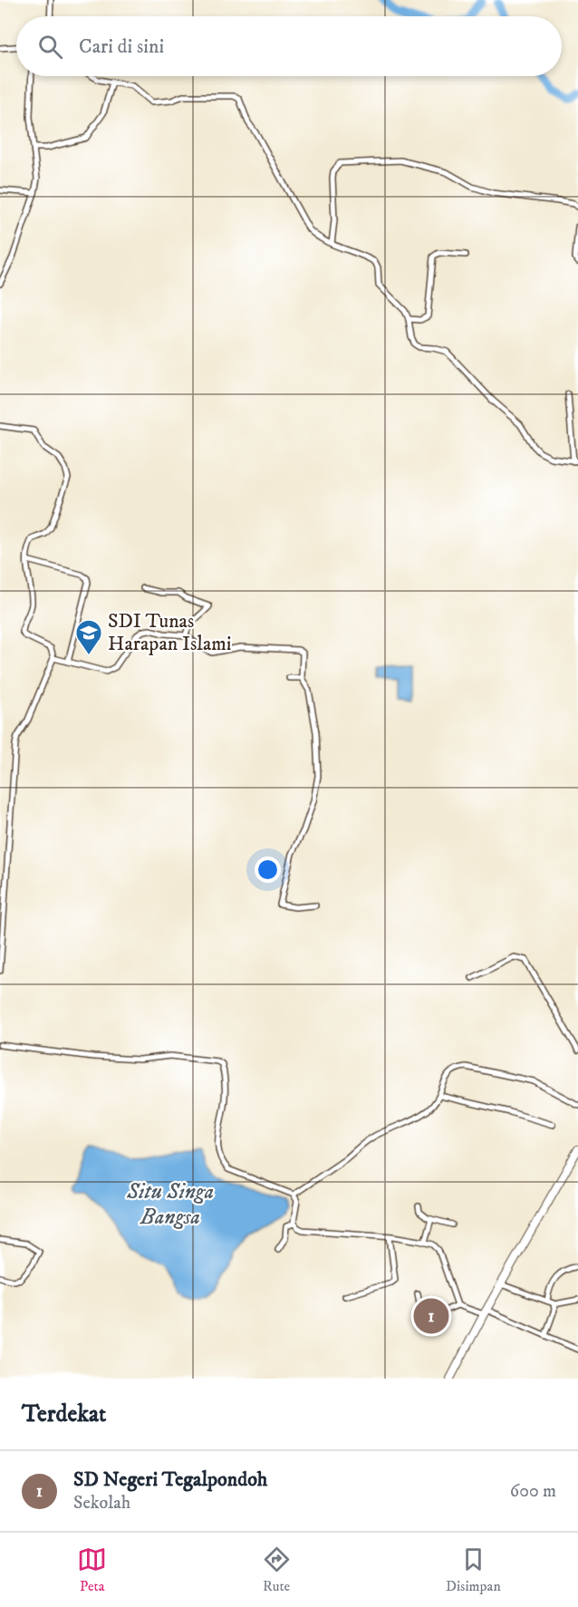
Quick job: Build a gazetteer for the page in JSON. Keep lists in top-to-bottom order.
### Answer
{
  "water": ["Situ Singa Bangsa"],
  "places": {
    "school or university": ["SDI Tunas Harapan Islami"]
  },
  "page": {
    "search": "Cari di sini",
    "pins": "1",
    "heading": "Terdekat",
    "list": [
      {
        "mark": "1",
        "name": "SD Negeri Tegalpondoh",
        "note": "Sekolah",
        "value": "600 m"
      }
    ],
    "nav": ["Peta", "Rute", "Disimpan"]
  }
}
